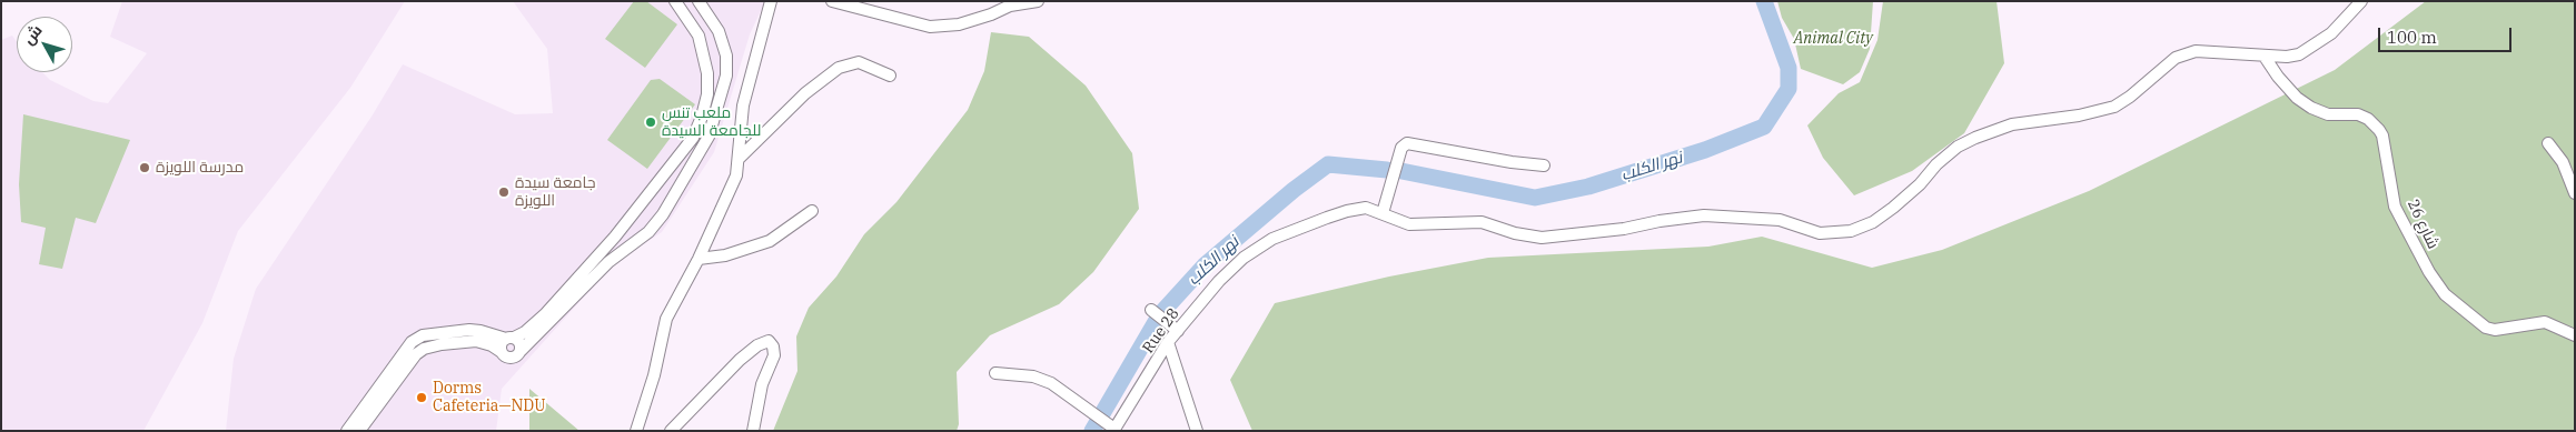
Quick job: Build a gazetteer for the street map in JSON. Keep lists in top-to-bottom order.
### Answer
{
  "streets": {
    "street": ["شارع 26", "Rue 28"]
  },
  "crossings": [
    ["شارع 26", "Rue 28"]
  ],
  "water": ["نهر الكلب"],
  "parks": ["Animal City"],
  "places": [
    "ملعب تنس للجامعة السيدة",
    "مدرسة اللويزة",
    "جامعة سيدة اللويزة",
    "Dorms Cafeteria—NDU"
  ],
  "scale_bar": "100 m",
  "north": "top left"
}
